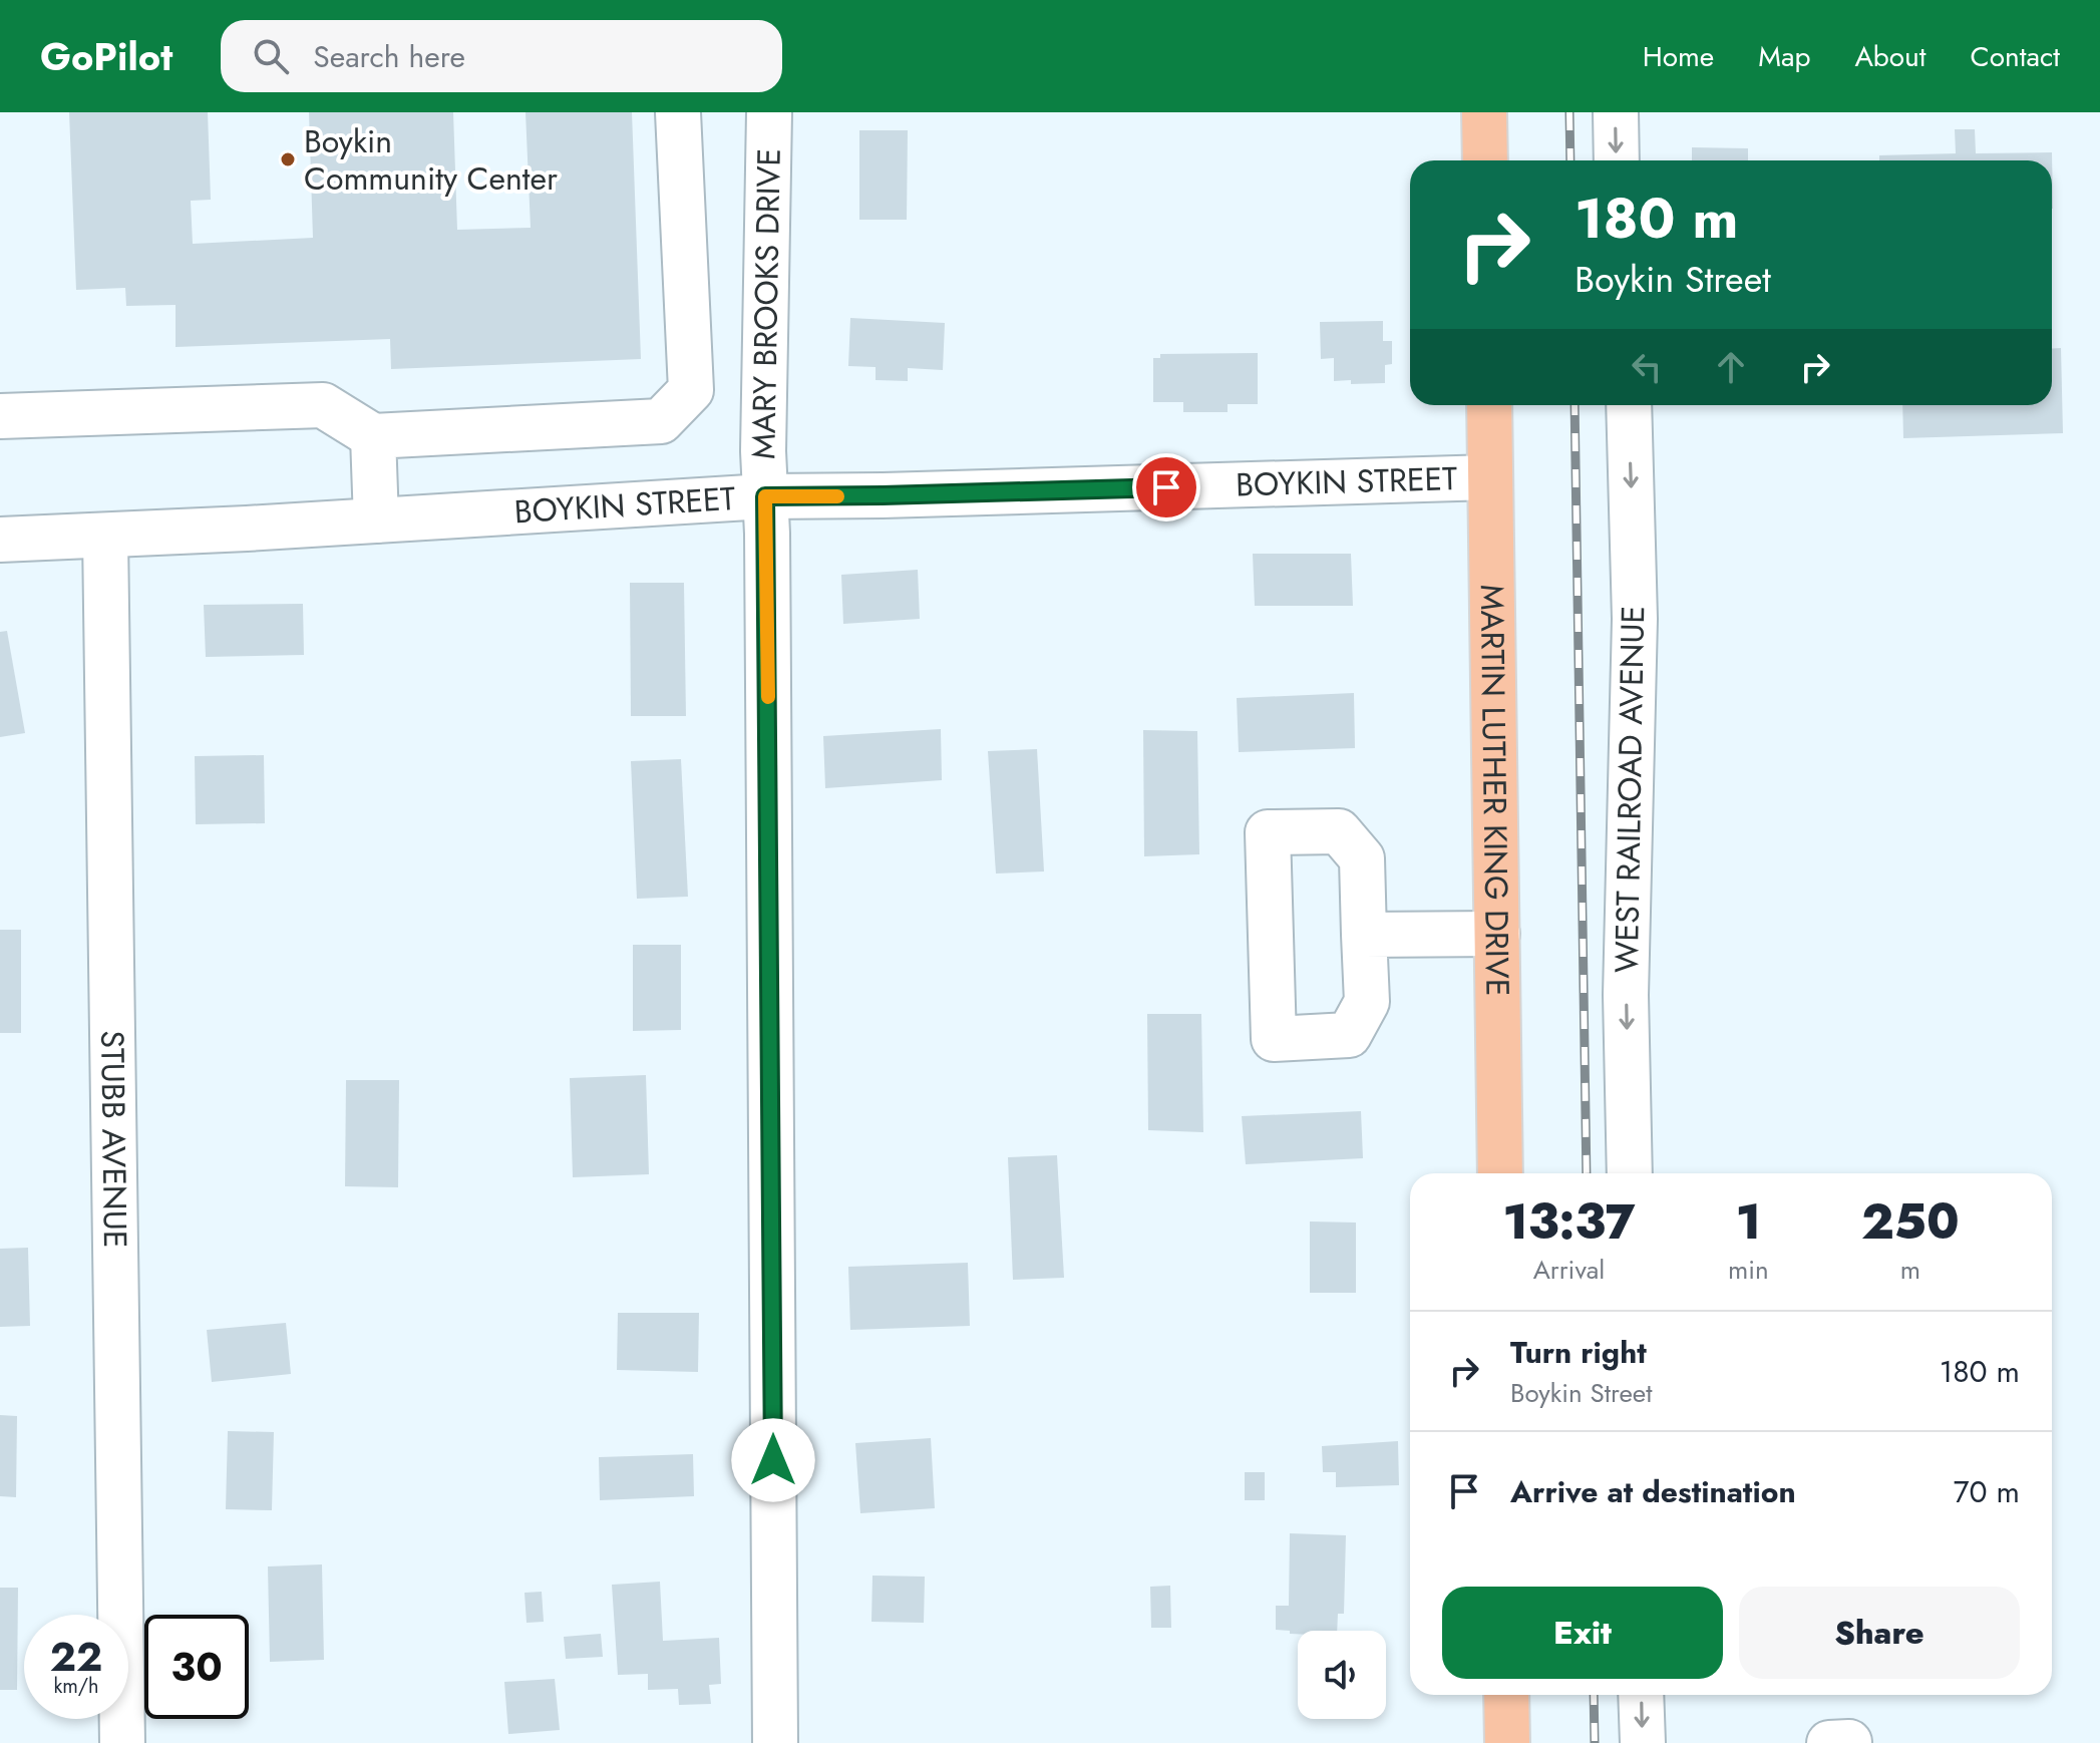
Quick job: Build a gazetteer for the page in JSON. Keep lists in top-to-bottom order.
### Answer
{
  "streets": {
    "main road": ["MARTIN LUTHER KING DRIVE"],
    "street": [
      "MARY BROOKS DRIVE",
      "BOYKIN STREET",
      "WEST RAILROAD AVENUE",
      "STUBB AVENUE"
    ]
  },
  "crossings": [
    ["MARY BROOKS DRIVE", "BOYKIN STREET"],
    ["BOYKIN STREET", "MARTIN LUTHER KING DRIVE"],
    ["BOYKIN STREET", "STUBB AVENUE"]
  ],
  "one_way": ["WEST RAILROAD AVENUE"],
  "places": ["Boykin Community Center"],
  "page": {
    "header": "GoPilot",
    "search": "Search here",
    "nav": [
      "Home",
      "Map",
      "About",
      "Contact"
    ],
    "turn": ["180 m", "Boykin Street"],
    "eta": [
      "13:37",
      "Arrival",
      "1",
      "min",
      "250",
      "m"
    ],
    "list": [
      {
        "name": "Turn right",
        "note": "Boykin Street",
        "value": "180 m"
      },
      {
        "name": "Arrive at destination",
        "value": "70 m"
      }
    ],
    "buttons": ["Exit", "Share"],
    "speed": "22 km/h",
    "limit": "30"
  }
}
